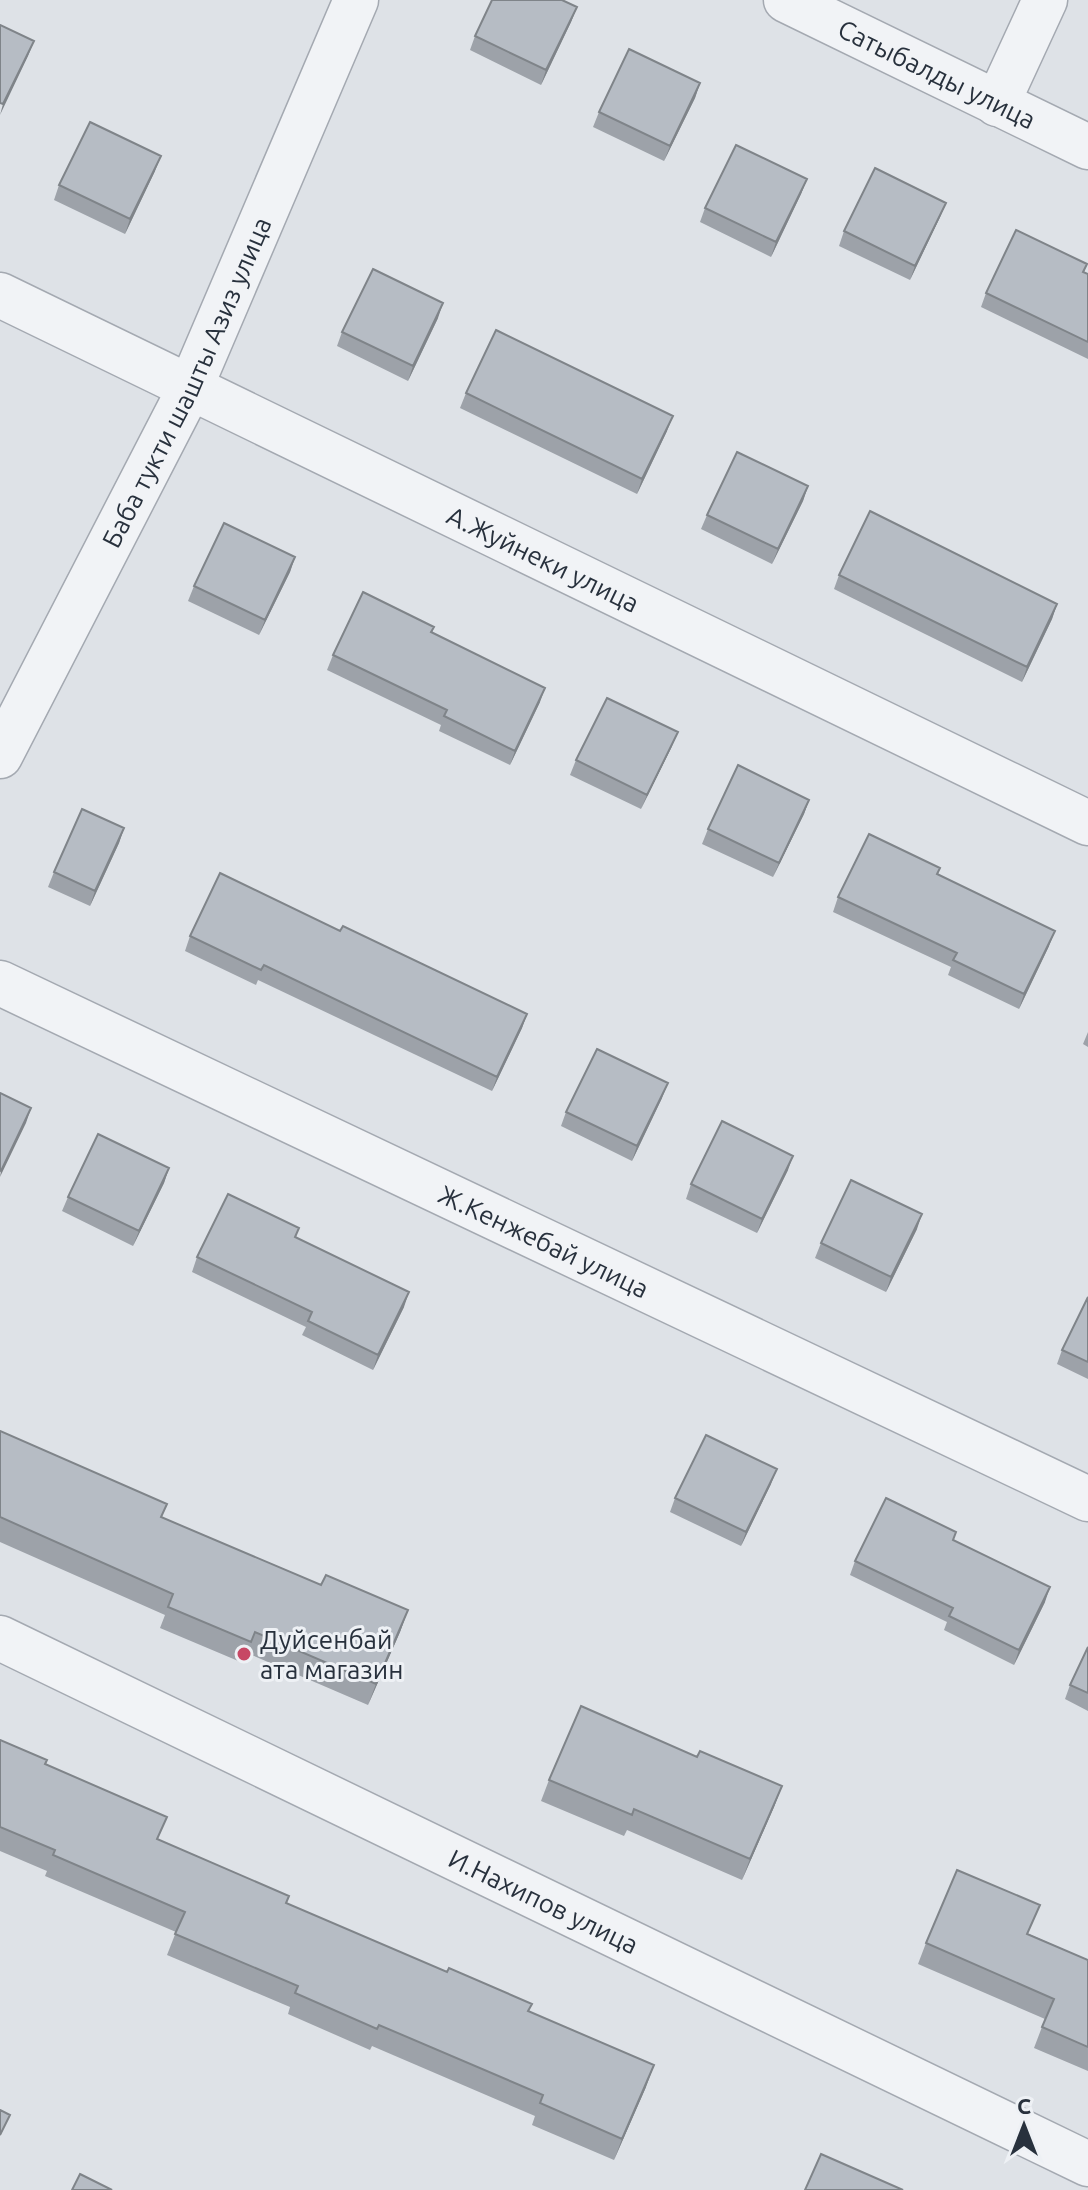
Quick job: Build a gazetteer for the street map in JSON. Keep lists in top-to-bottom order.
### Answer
{
  "streets": {
    "street": [
      "Сатыбалды улица",
      "Баба тукти шашты Азиз улица",
      "А.Жуйнеки улица",
      "Ж.Кенжебай улица",
      "И.Нахипов улица"
    ]
  },
  "crossings": [
    ["Баба тукти шашты Азиз улица", "А.Жуйнеки улица"]
  ],
  "places": ["Дуйсенбай ата магазин"],
  "north": "top"
}
